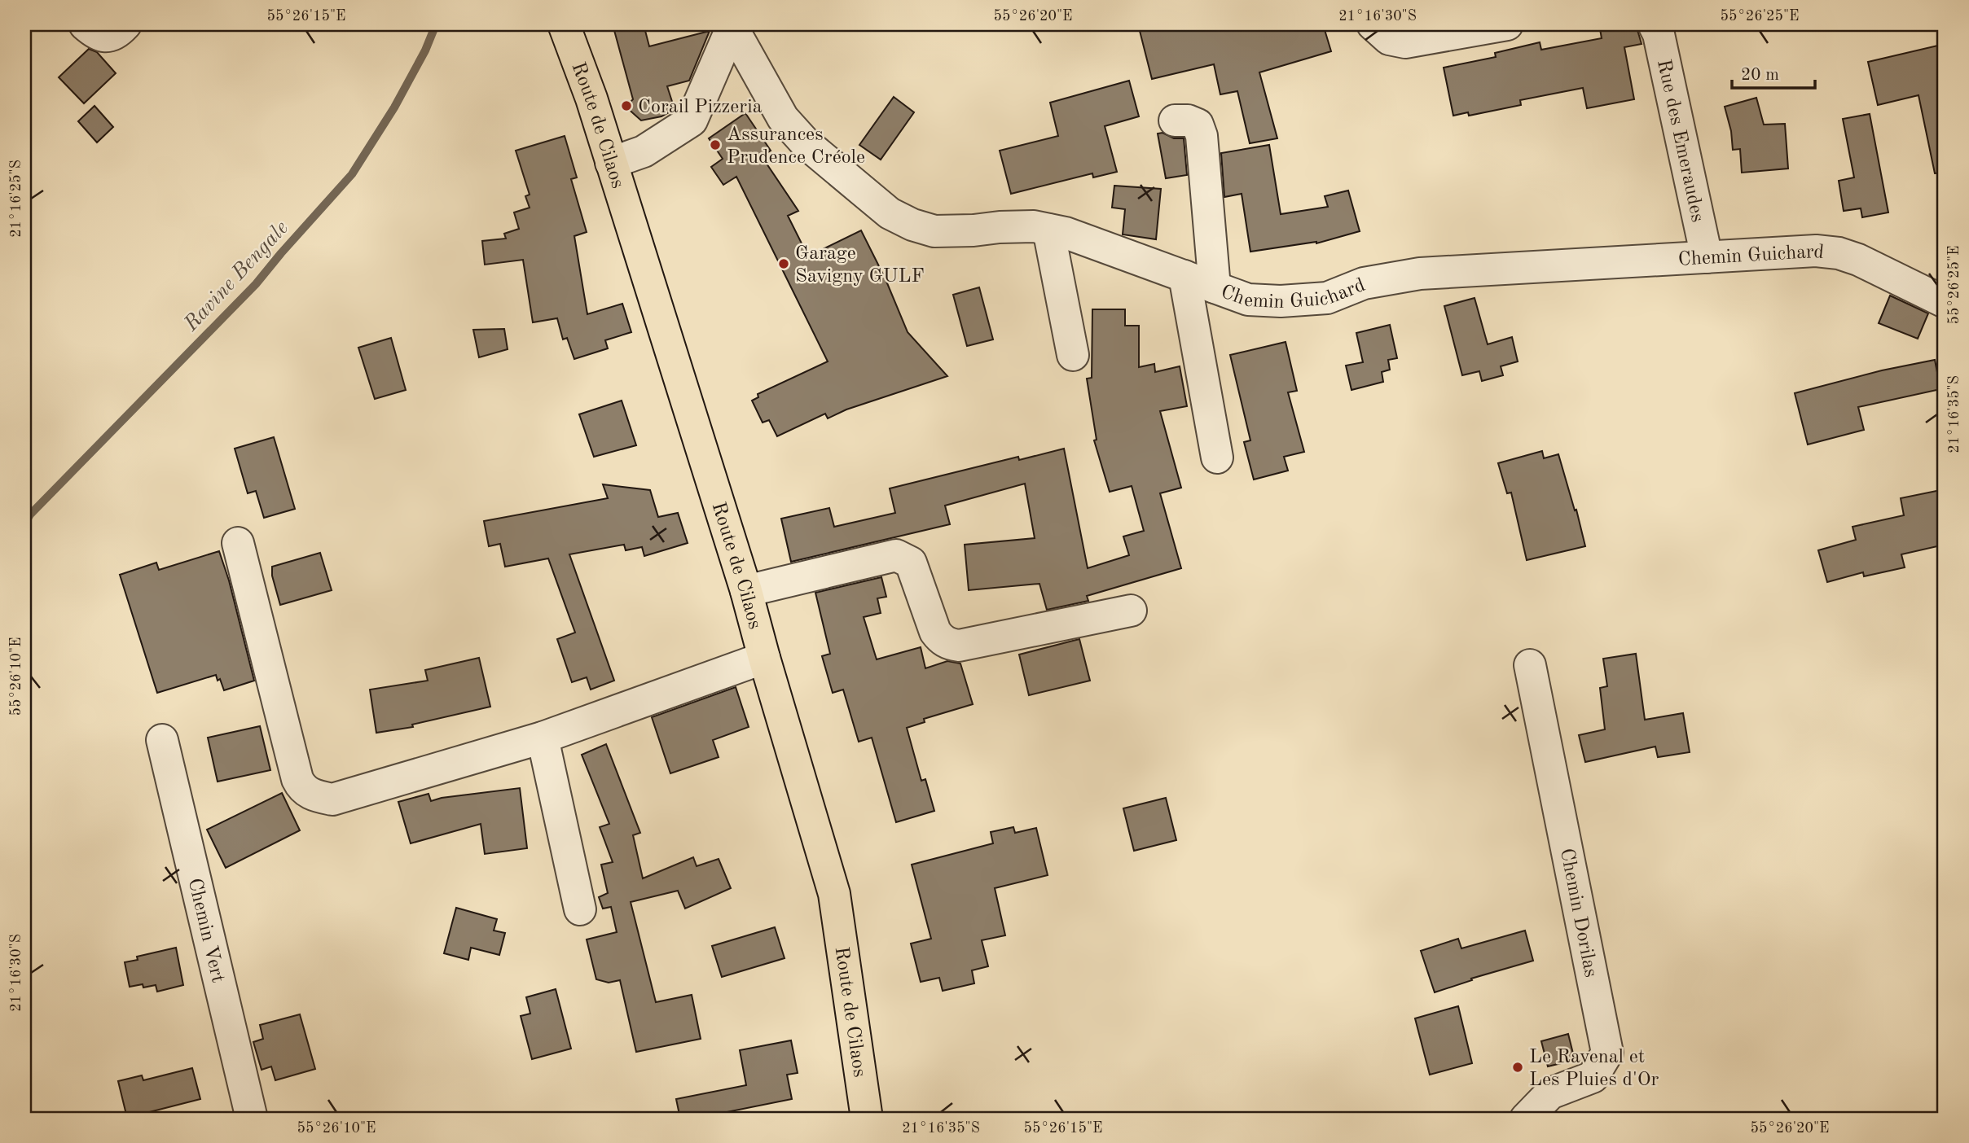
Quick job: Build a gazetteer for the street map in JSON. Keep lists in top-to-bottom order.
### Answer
{
  "streets": {
    "main road": ["Route de Cilaos"],
    "street": [
      "Rue des Emeraudes",
      "Chemin Guichard",
      "Chemin Dorilas",
      "Chemin Vert"
    ]
  },
  "crossings": [
    ["Rue des Emeraudes", "Chemin Guichard"]
  ],
  "water": ["Ravine Bengale"],
  "places": [
    "Corail Pizzeria",
    "Assurances Prudence Créole",
    "Garage Savigny GULF",
    "Le Ravenal et Les Pluies d'Or"
  ],
  "scale_bar": "20 m",
  "coordinates": [
    "55°26'15\"E",
    "55°26'20\"E",
    "21°16'30\"S",
    "55°26'25\"E",
    "21°16'25\"S",
    "21°16'35\"S",
    "55°26'10\"E"
  ]
}
